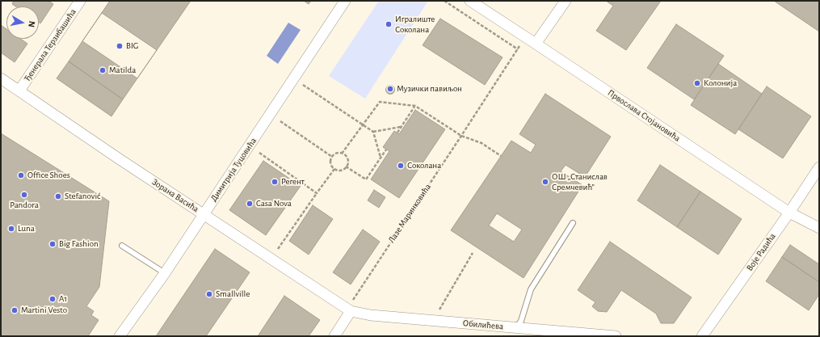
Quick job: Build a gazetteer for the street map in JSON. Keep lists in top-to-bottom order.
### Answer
{
  "streets": {
    "street": [
      "Ђенерала Терзибашића",
      "Првослава Стојановића",
      "Димитрија Туцовића",
      "Зорана Васића",
      "Воје Радића",
      "Обилићева"
    ],
    "path": ["Лазе Маринковића"]
  },
  "crossings": [
    ["Ђенерала Терзибашића", "Зорана Васића"],
    ["Првослава Стојановића", "Лазе Маринковића"],
    ["Првослава Стојановића", "Воје Радића"],
    ["Димитрија Туцовића", "Зорана Васића"],
    ["Зорана Васића", "Лазе Маринковића"],
    ["Зорана Васића", "Обилићева"],
    ["Лазе Маринковића", "Обилићева"]
  ],
  "places": [
    "Игралиште Соколана",
    "BIG",
    "Matilda",
    "Колонија",
    "Музички павиљон",
    "Соколана",
    "Office Shoes",
    "Регент",
    "ОШ „Станислав Сремчевић”",
    "Pandora",
    "Stefanović",
    "Casa Nova",
    "Luna",
    "Big Fashion",
    "Smallville",
    "A1",
    "Martini Vesto"
  ],
  "north": "right"
}
